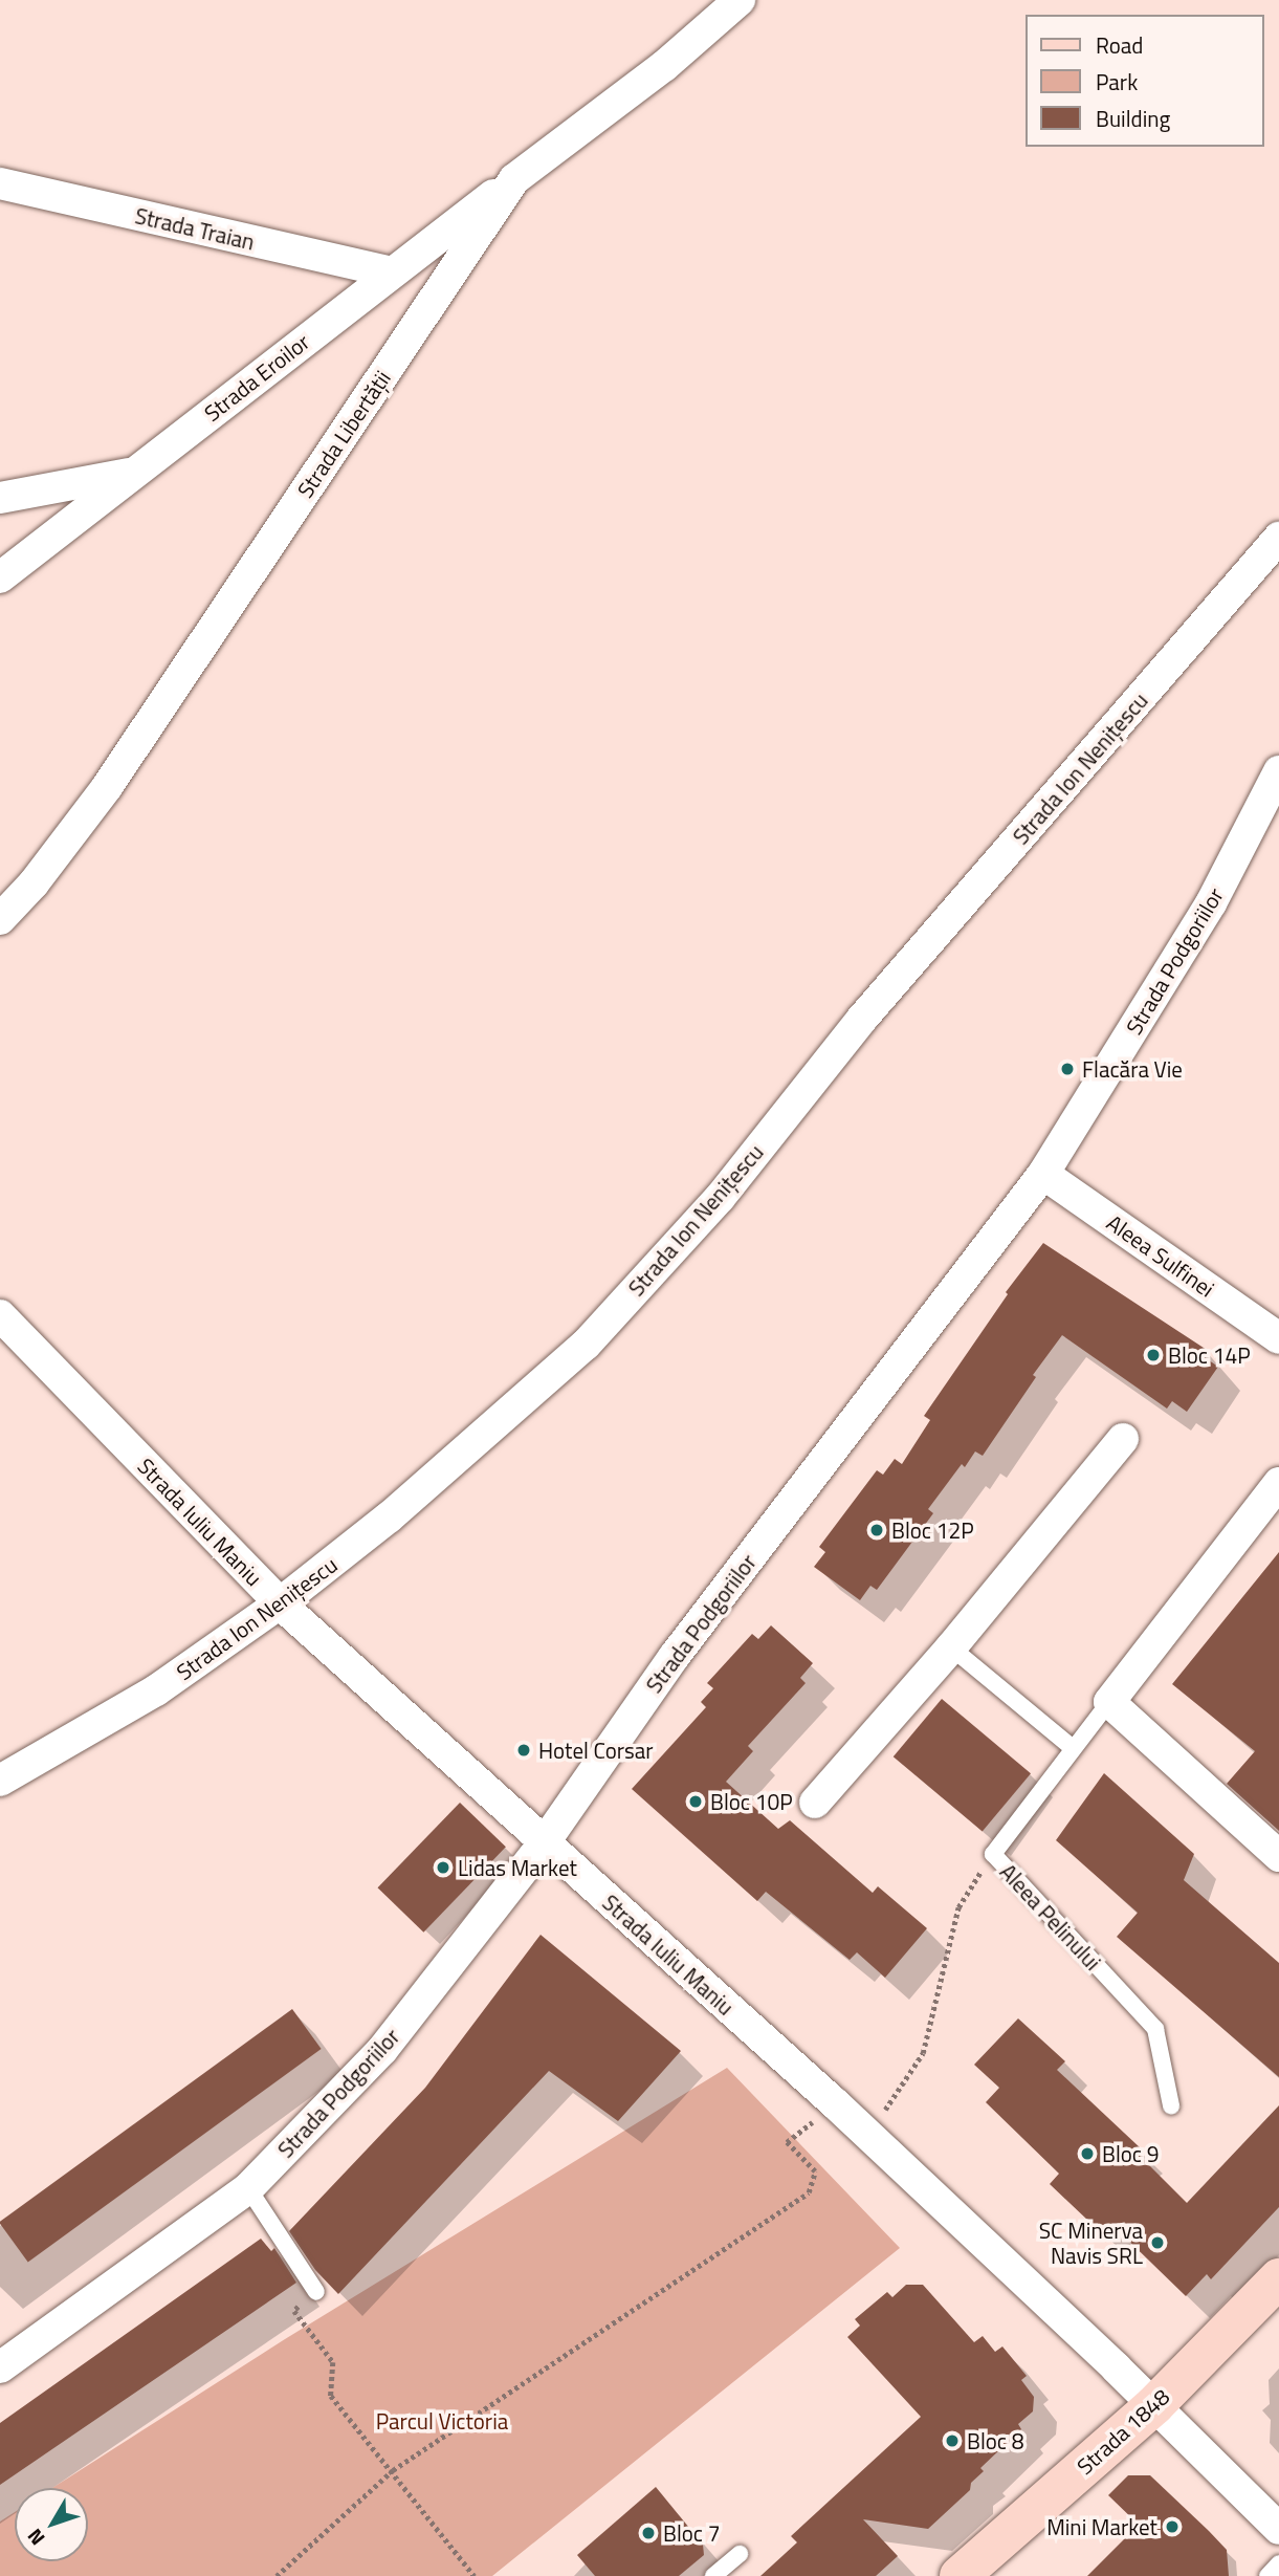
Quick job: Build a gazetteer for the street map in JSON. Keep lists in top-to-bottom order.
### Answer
{
  "streets": {
    "main road": ["Strada 1848"],
    "street": [
      "Strada Traian",
      "Strada Eroilor",
      "Strada Libertății",
      "Strada Ion Nenițescu",
      "Strada Podgoriilor",
      "Aleea Sulfinei",
      "Strada Iuliu Maniu",
      "Aleea Pelinului"
    ]
  },
  "crossings": [
    ["Strada Traian", "Strada Eroilor"],
    ["Strada Eroilor", "Strada Libertății"],
    ["Strada Ion Nenițescu", "Strada Iuliu Maniu"],
    ["Strada Podgoriilor", "Aleea Sulfinei"],
    ["Strada Podgoriilor", "Strada Iuliu Maniu"],
    ["Strada Iuliu Maniu", "Strada 1848"]
  ],
  "parks": ["Parcul Victoria"],
  "places": [
    "Flacăra Vie",
    "Bloc 14P",
    "Bloc 12P",
    "Hotel Corsar",
    "Bloc 10P",
    "Lidas Market",
    "Bloc 9",
    "SC Minerva Navis SRL",
    "Bloc 8",
    "Mini Market",
    "Bloc 7"
  ],
  "legend": ["Road", "Park", "Building"],
  "north": "bottom left"
}
